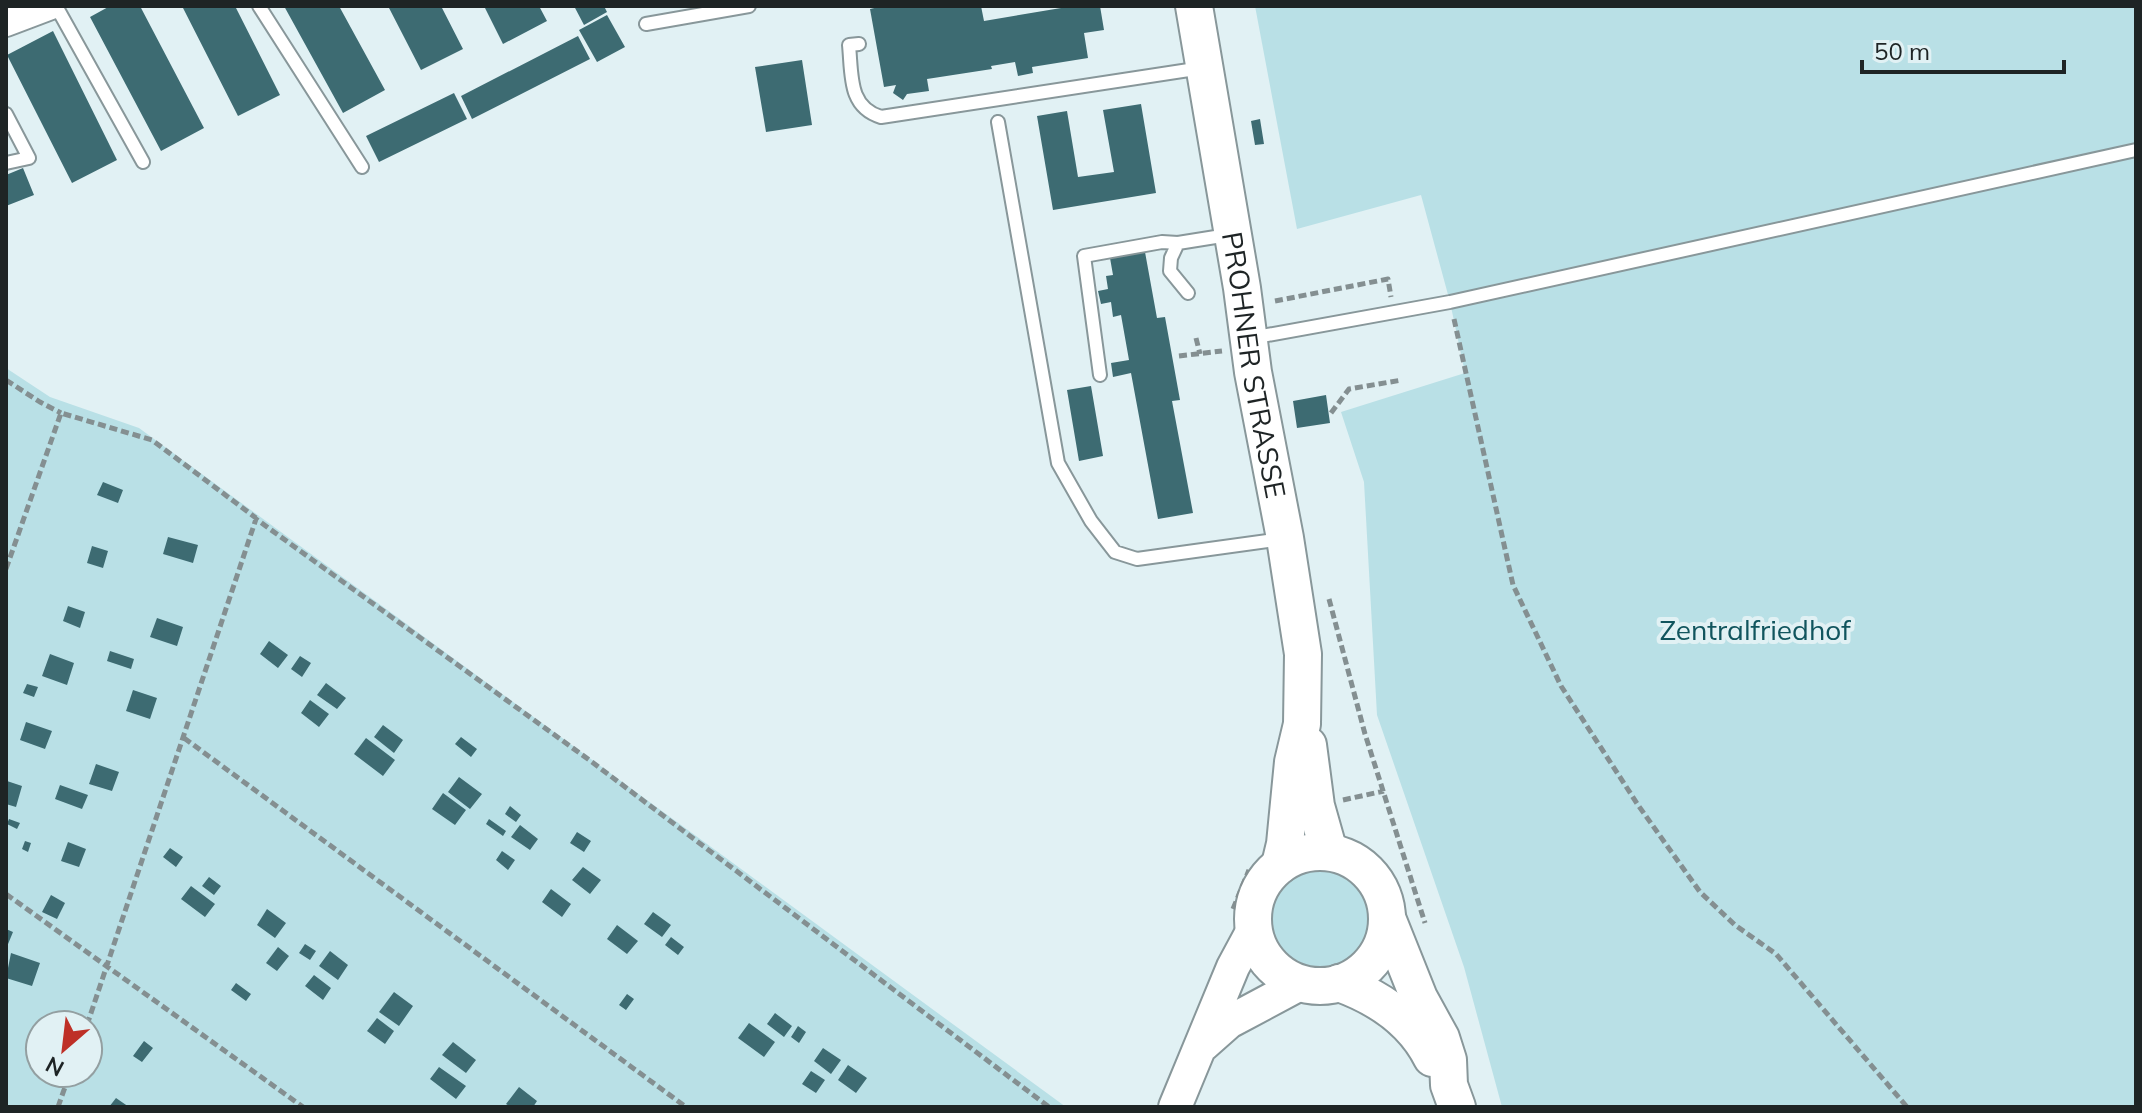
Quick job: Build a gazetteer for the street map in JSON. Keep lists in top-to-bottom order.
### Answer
{
  "streets": {
    "main road": ["PROHNER STRASSE"]
  },
  "parks": ["Zentralfriedhof"],
  "scale_bar": "50 m",
  "north": "bottom left"
}
